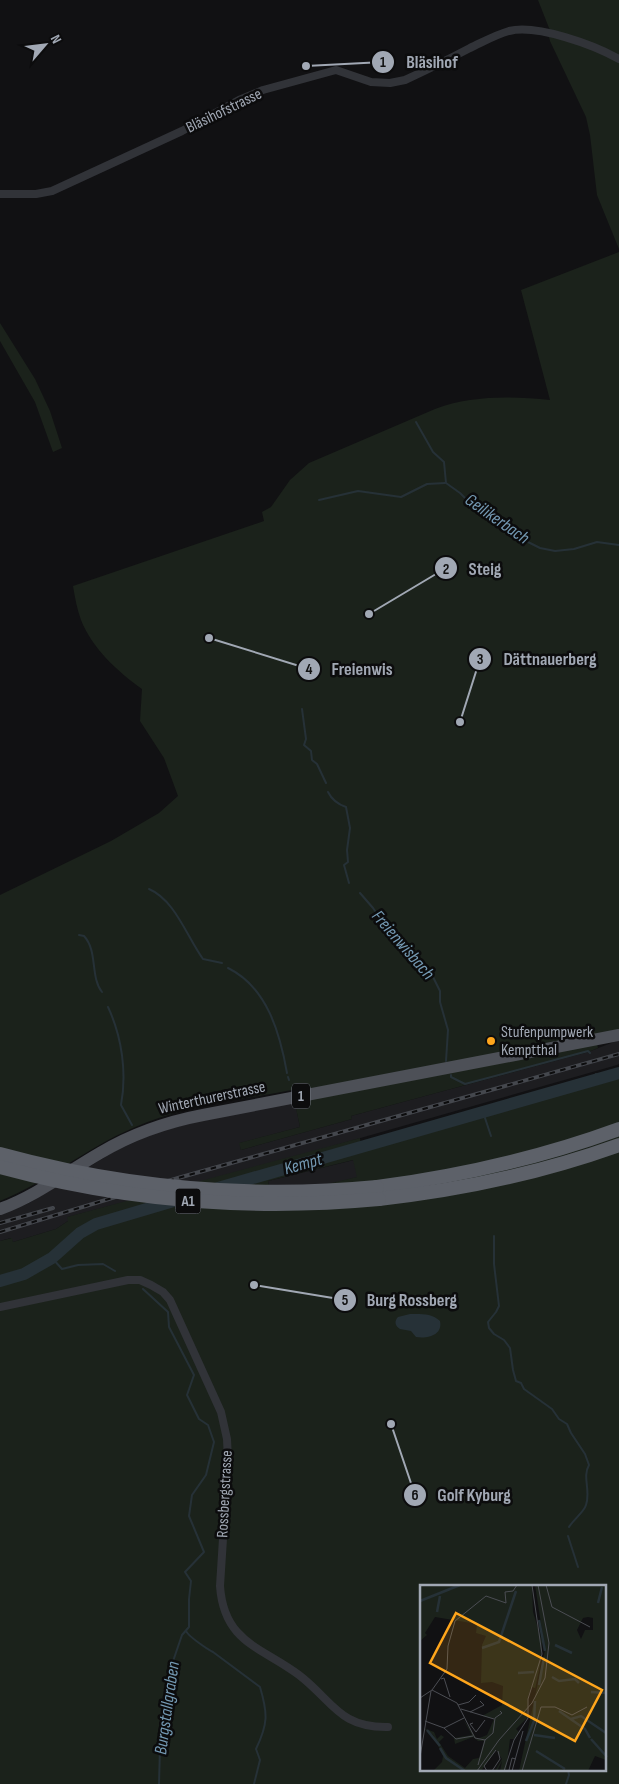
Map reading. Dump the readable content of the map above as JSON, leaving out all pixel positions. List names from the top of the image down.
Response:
{
  "streets": {
    "highway": ["A1"],
    "main road": ["1", "Winterthurerstrasse"],
    "street": ["Bläsihofstrasse", "Rossbergstrasse"]
  },
  "water": [
    "Geilikerbach",
    "Freienwisbach",
    "Kempt",
    "Burgstallgraben"
  ],
  "places": [
    "Bläsihof",
    "Steig",
    "Freienwis",
    "Dättnauerberg",
    "Stufenpumpwerk Kemptthal",
    "Burg Rossberg",
    "Golf Kyburg"
  ],
  "north": "top right"
}
